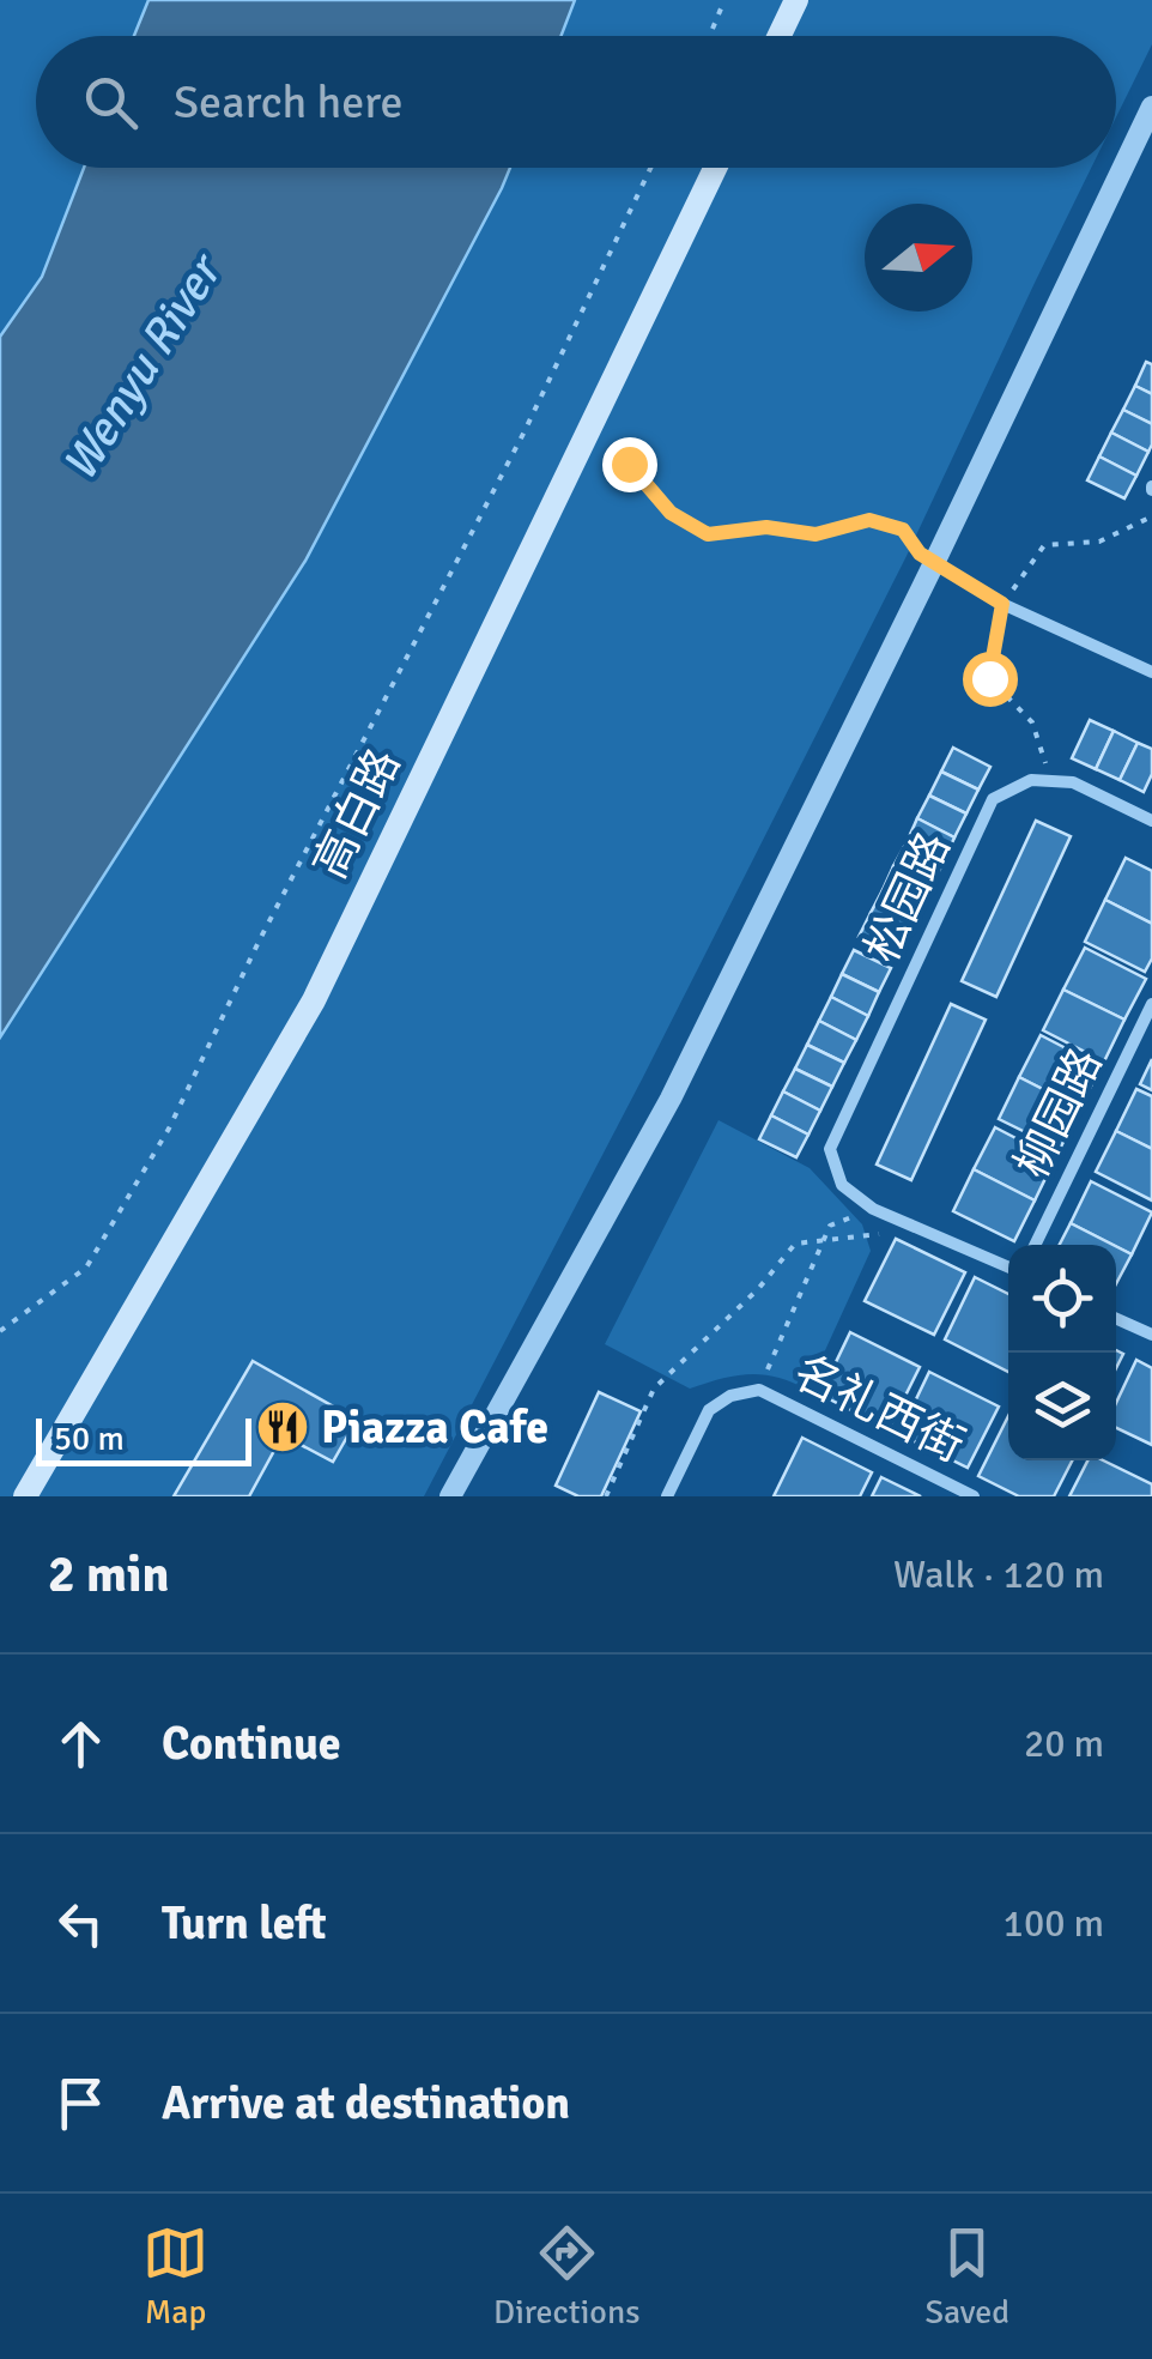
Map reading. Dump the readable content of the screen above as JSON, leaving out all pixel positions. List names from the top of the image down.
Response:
{
  "streets": {
    "main road": ["高白路"],
    "street": ["松园路", "柳园路", "名礼西街"]
  },
  "water": ["Wenyu River"],
  "places": {
    "restaurant": ["Piazza Cafe"]
  },
  "scale_bar": "50 m",
  "north": "right",
  "page": {
    "search": "Search here",
    "scale": "50 m",
    "heading": ["2 min", "Walk · 120 m"],
    "list": [
      ["Continue", "20 m"],
      ["Turn left", "100 m"],
      "Arrive at destination"
    ],
    "nav": ["Map", "Directions", "Saved"]
  }
}
